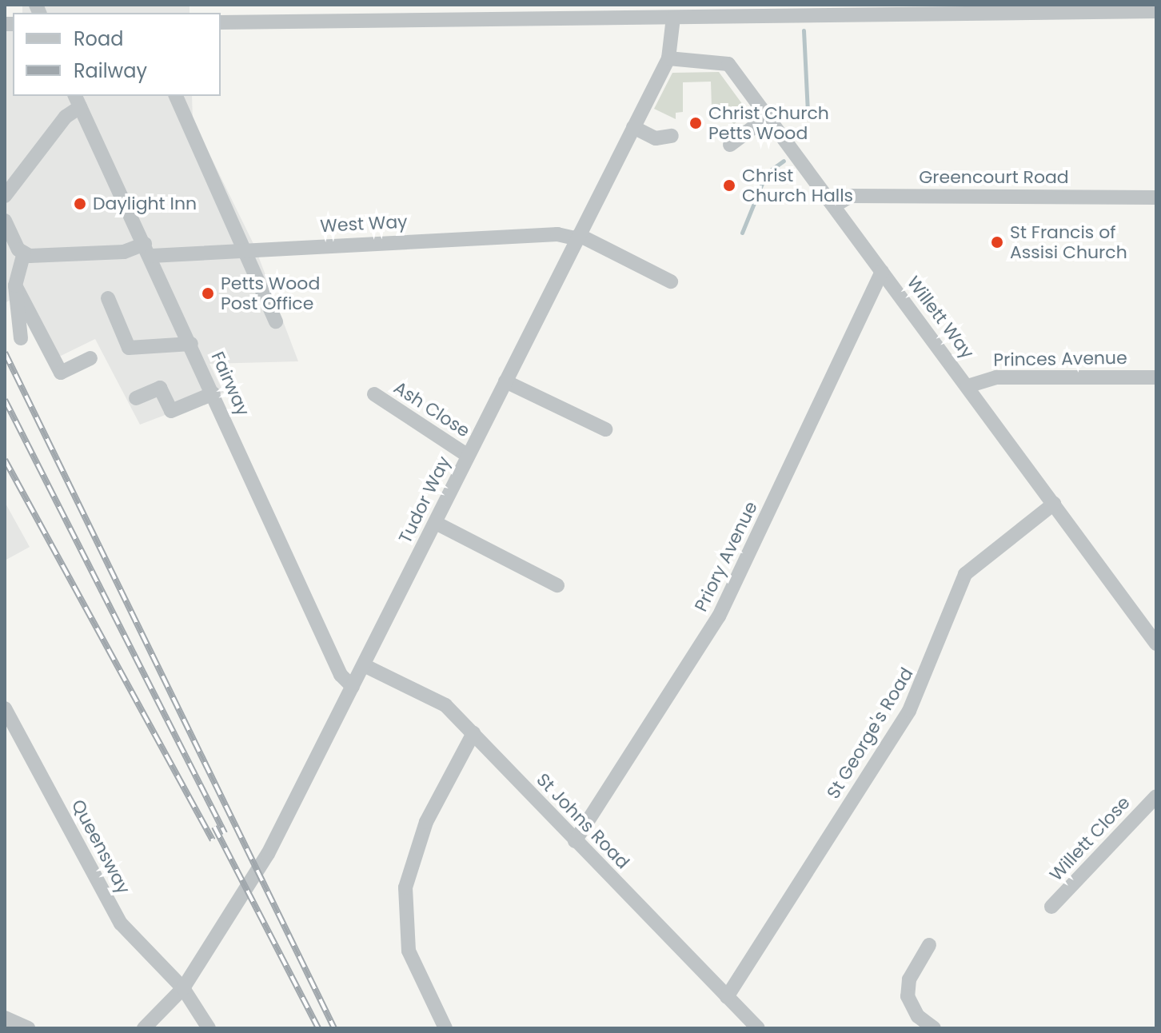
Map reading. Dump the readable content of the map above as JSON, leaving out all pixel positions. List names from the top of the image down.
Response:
{
  "streets": {
    "street": [
      "Greencourt Road",
      "West Way",
      "Willett Way",
      "Princes Avenue",
      "Fairway",
      "Ash Close",
      "Tudor Way",
      "Priory Avenue",
      "St George's Road",
      "St Johns Road",
      "Willett Close",
      "Queensway"
    ]
  },
  "crossings": [
    ["Greencourt Road", "Willett Way"],
    ["West Way", "Fairway"],
    ["West Way", "Tudor Way"],
    ["Willett Way", "Princes Avenue"],
    ["Willett Way", "Tudor Way"],
    ["Willett Way", "Priory Avenue"],
    ["Willett Way", "St George's Road"],
    ["Fairway", "Tudor Way"],
    ["Ash Close", "Tudor Way"],
    ["Tudor Way", "St Johns Road"],
    ["Tudor Way", "Queensway"],
    ["Priory Avenue", "St Johns Road"],
    ["St George's Road", "St Johns Road"]
  ],
  "places": [
    "Christ Church Petts Wood",
    "Christ Church Halls",
    "Daylight Inn",
    "St Francis of Assisi Church",
    "Petts Wood Post Office"
  ],
  "legend": ["Road", "Railway"]
}
